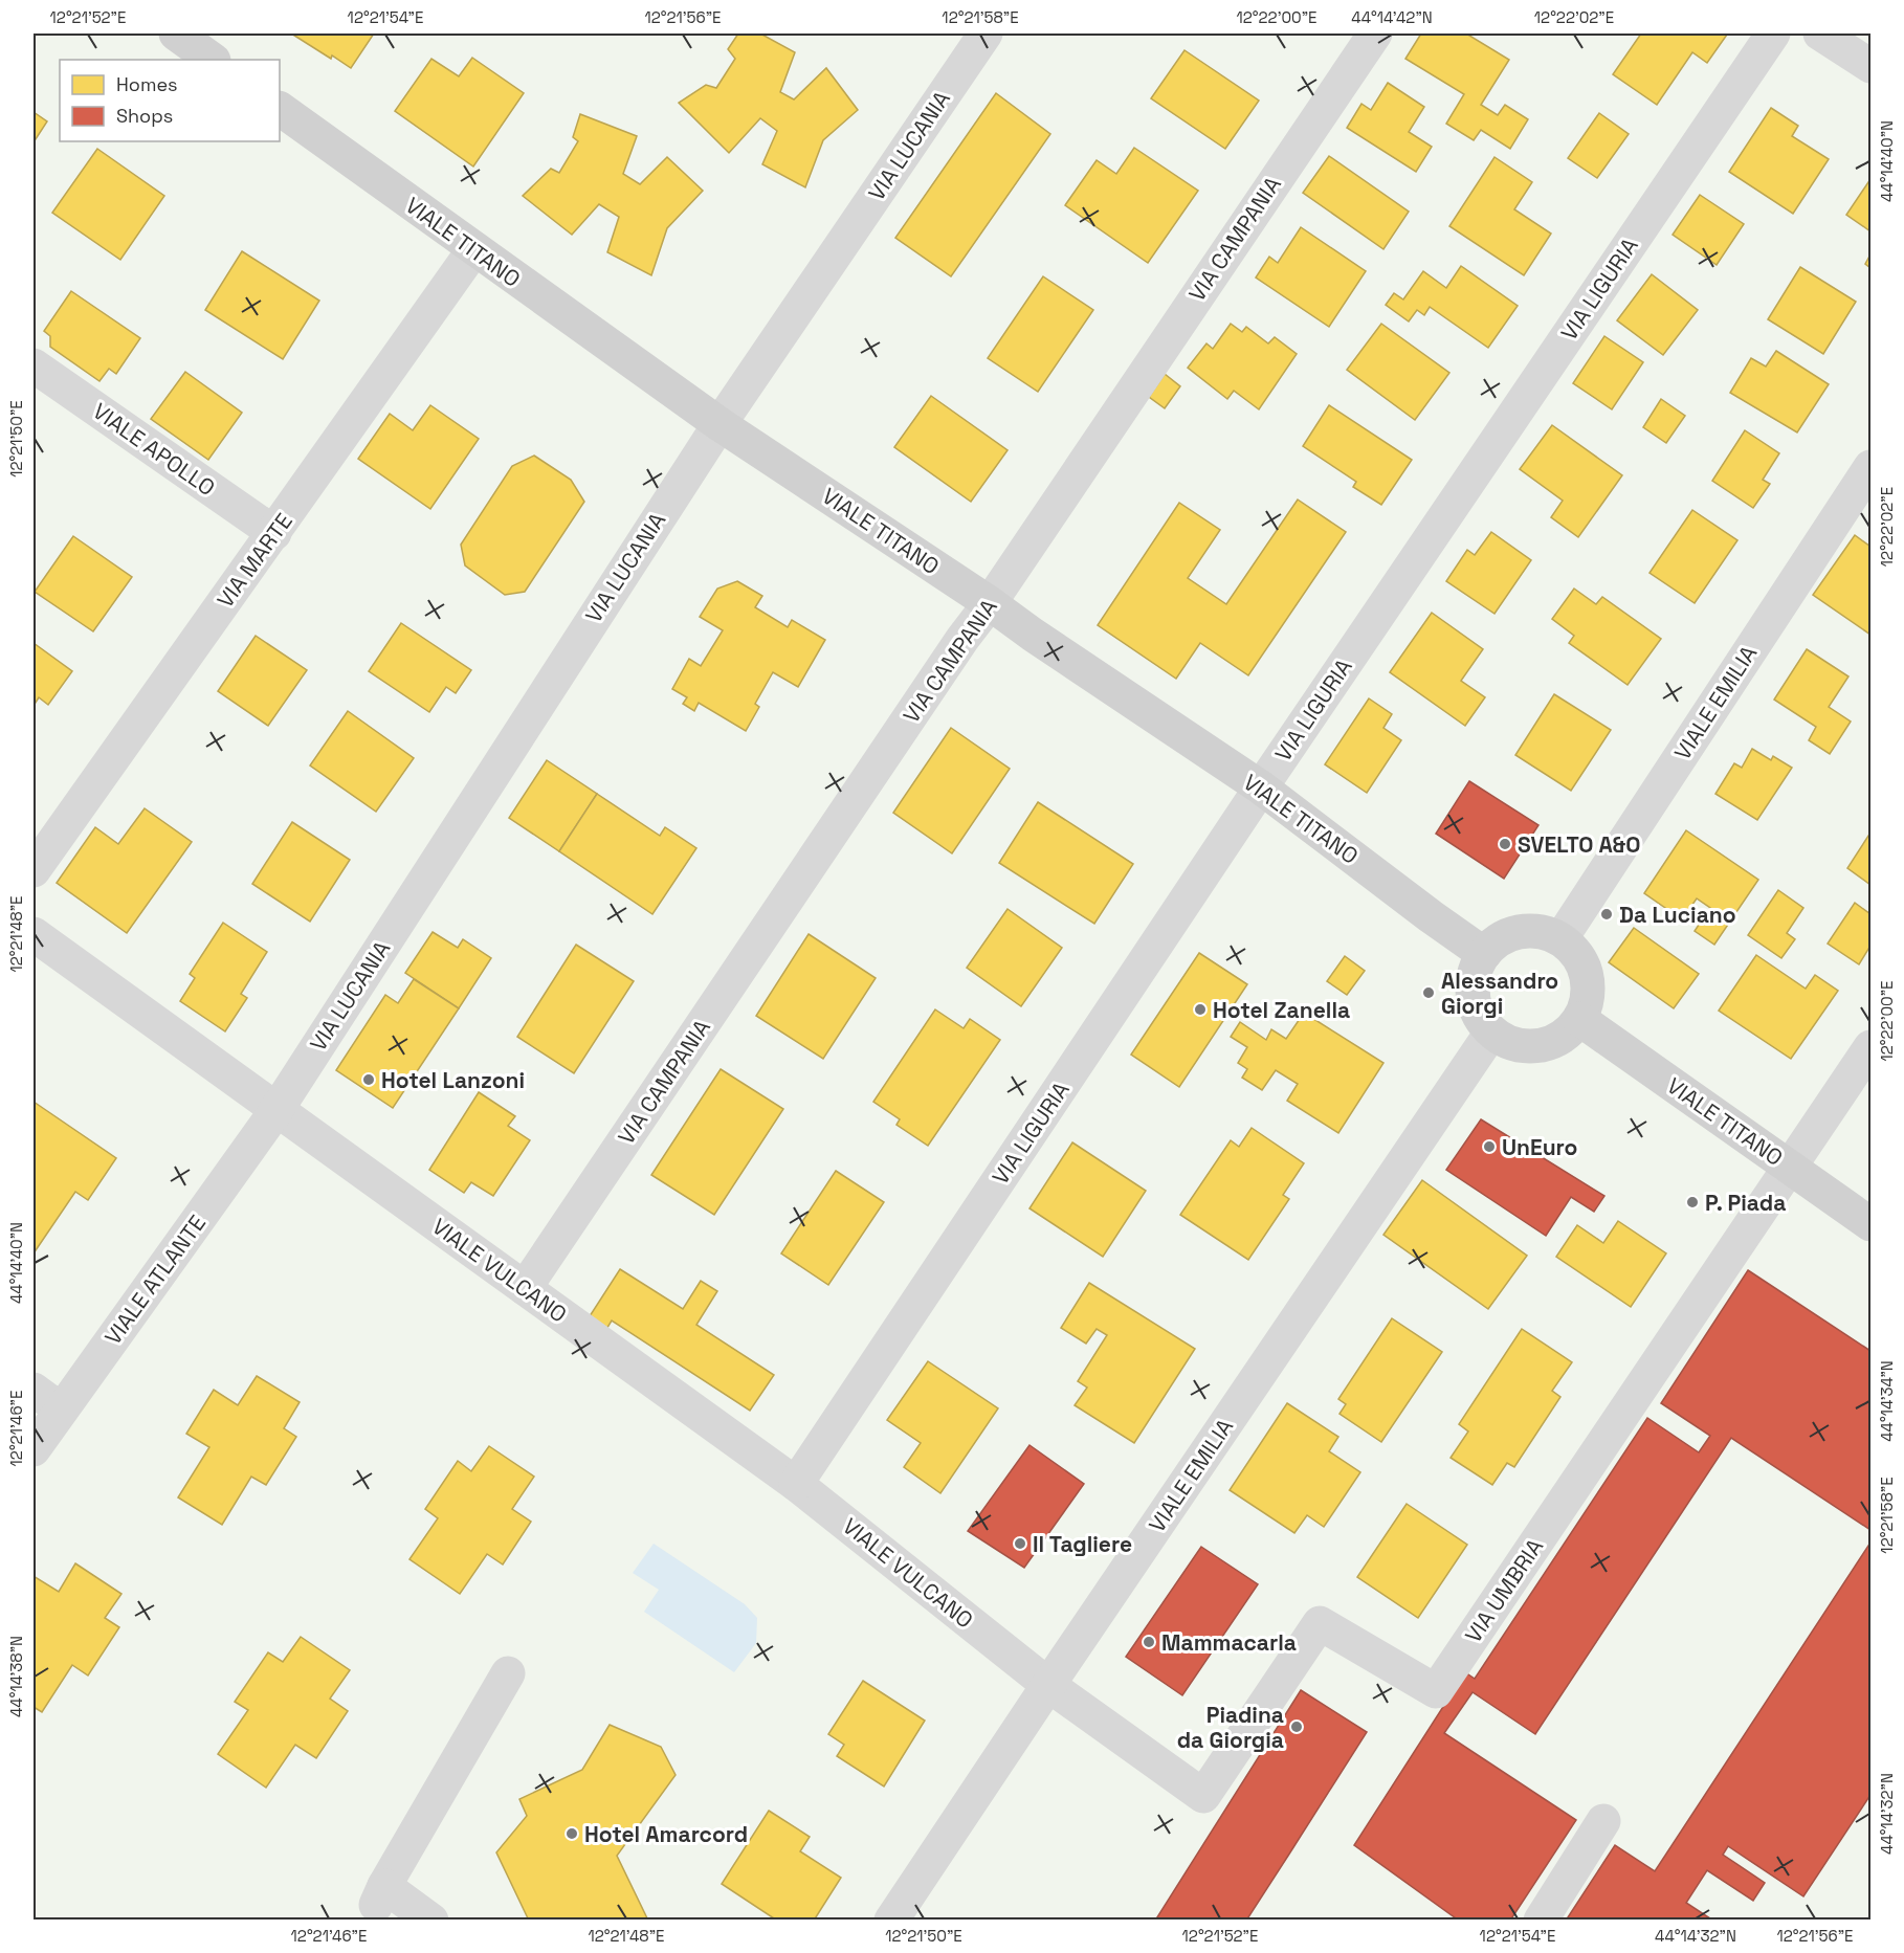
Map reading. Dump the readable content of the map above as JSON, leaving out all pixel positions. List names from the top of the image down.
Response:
{
  "streets": {
    "street": [
      "VIA LUCANIA",
      "VIA CAMPANIA",
      "VIALE TITANO",
      "VIA LIGURIA",
      "VIALE APOLLO",
      "VIA MARTE",
      "VIALE EMILIA",
      "VIALE VULCANO",
      "VIALE ATLANTE",
      "VIA UMBRIA"
    ]
  },
  "crossings": [
    ["VIA LUCANIA", "VIALE TITANO"],
    ["VIA LUCANIA", "VIALE VULCANO"],
    ["VIA LUCANIA", "VIALE ATLANTE"],
    ["VIA CAMPANIA", "VIALE TITANO"],
    ["VIA CAMPANIA", "VIALE VULCANO"],
    ["VIALE TITANO", "VIA LIGURIA"],
    ["VIALE TITANO", "VIA MARTE"],
    ["VIALE TITANO", "VIALE EMILIA"],
    ["VIALE TITANO", "VIA UMBRIA"],
    ["VIA LIGURIA", "VIALE VULCANO"],
    ["VIALE APOLLO", "VIA MARTE"],
    ["VIALE EMILIA", "VIALE VULCANO"],
    ["VIALE EMILIA", "VIA UMBRIA"],
    ["VIALE VULCANO", "VIALE ATLANTE"],
    ["VIALE VULCANO", "VIA UMBRIA"]
  ],
  "places": [
    "SVELTO A&O",
    "Da Luciano",
    "Alessandro Giorgi",
    "Hotel Zanella",
    "Hotel Lanzoni",
    "UnEuro",
    "P. Piada",
    "Il Tagliere",
    "Mammacarla",
    "Piadina da Giorgia",
    "Hotel Amarcord"
  ],
  "legend": ["Homes", "Shops"],
  "coordinates": [
    "12°21'52\"E",
    "12°21'54\"E",
    "12°21'56\"E",
    "12°21'58\"E",
    "12°22'00\"E",
    "44°14'42\"N",
    "12°22'02\"E",
    "44°14'40\"N",
    "12°21'50\"E",
    "12°21'48\"E",
    "44°14'34\"N",
    "12°21'46\"E",
    "44°14'38\"N",
    "44°14'32\"N"
  ]
}
